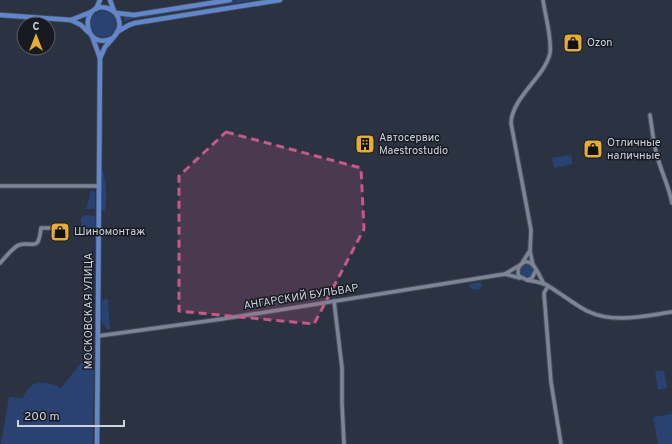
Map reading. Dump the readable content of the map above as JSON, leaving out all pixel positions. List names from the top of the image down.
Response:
{
  "streets": {
    "main road": ["МОСКОВСКАЯ УЛИЦА"],
    "street": ["АНГАРСКИЙ БУЛЬВАР"]
  },
  "crossings": [
    ["АНГАРСКИЙ БУЛЬВАР", "МОСКОВСКАЯ УЛИЦА"]
  ],
  "places": {
    "shop": ["Ozon", "Отличные наличные", "Шиномонтаж"],
    "building": ["Автосервис Maestrostudio"]
  },
  "scale_bar": "200 m",
  "north": "top"
}
